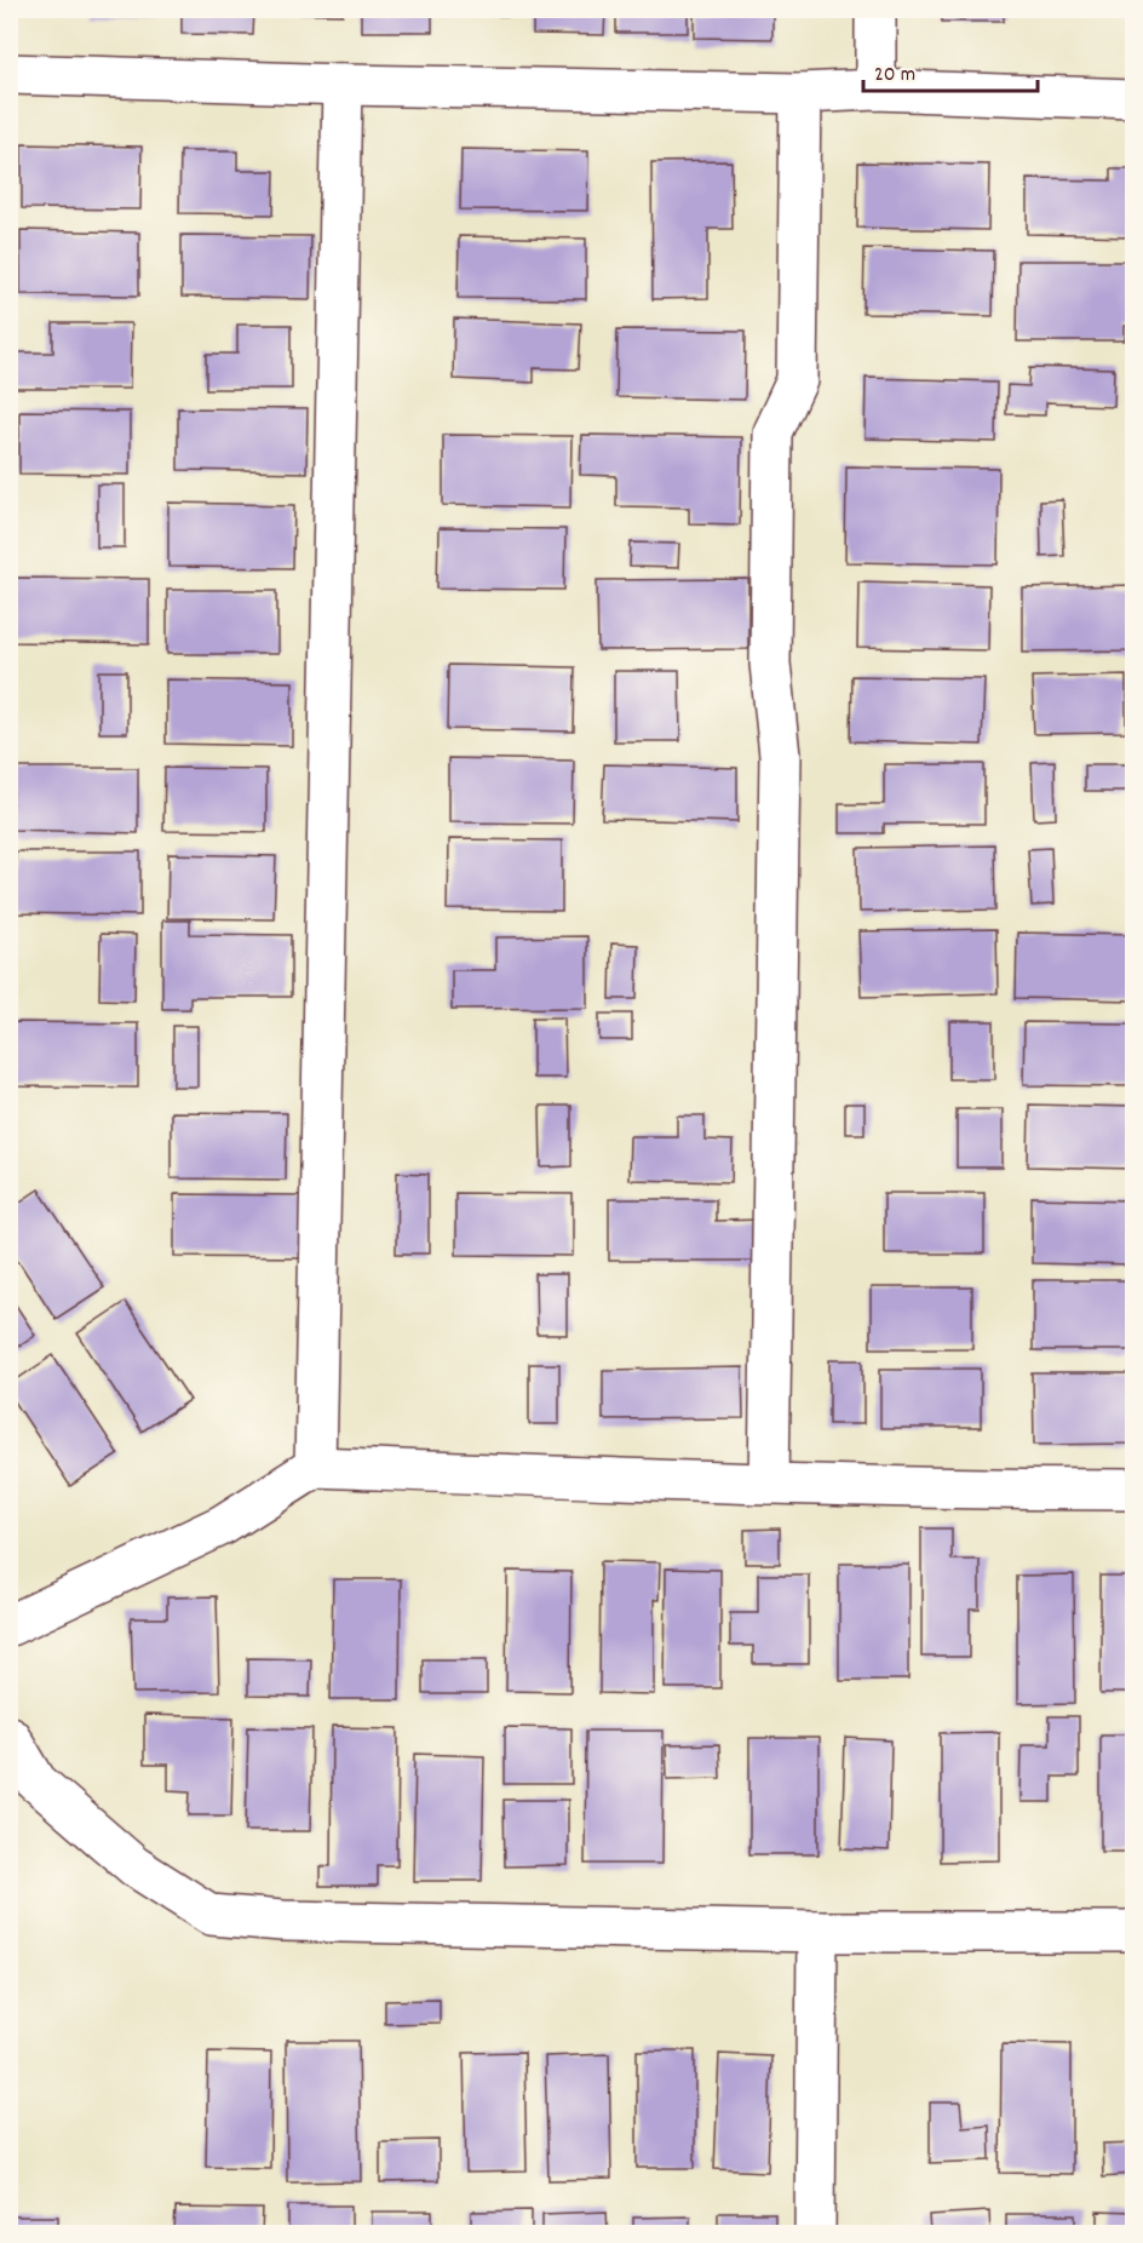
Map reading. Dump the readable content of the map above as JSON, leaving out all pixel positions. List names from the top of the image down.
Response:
{
  "scale_bar": "20 m"
}
